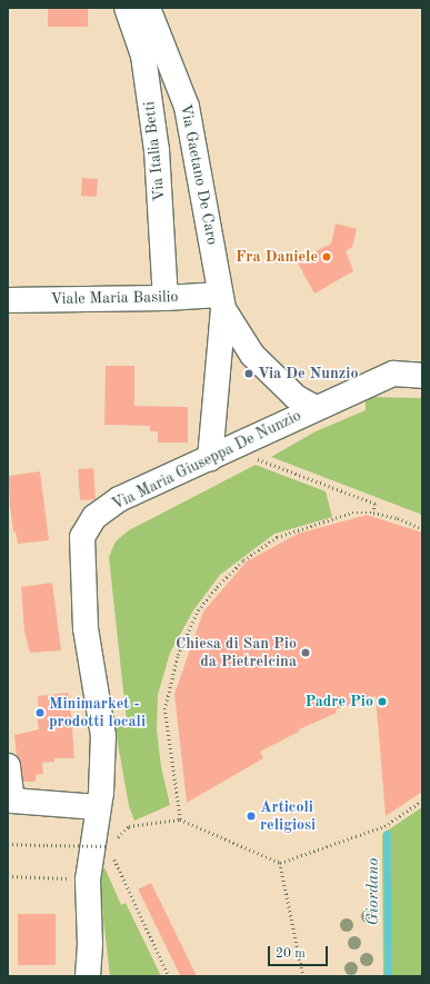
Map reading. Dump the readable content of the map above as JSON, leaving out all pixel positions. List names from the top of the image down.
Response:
{
  "streets": {
    "street": [
      "Via Italia Betti",
      "Via Gaetano De Caro",
      "Viale Maria Basilio",
      "Via Maria Giuseppa De Nunzio"
    ]
  },
  "crossings": [
    ["Via Italia Betti", "Viale Maria Basilio"],
    ["Via Gaetano De Caro", "Viale Maria Basilio"]
  ],
  "water": ["Giordano"],
  "places": [
    "Fra Daniele",
    "Via De Nunzio",
    "Chiesa di San Pio da Pietrelcina",
    "Padre Pio",
    "Minimarket - prodotti locali",
    "Articoli religiosi"
  ],
  "scale_bar": "20 m"
}
